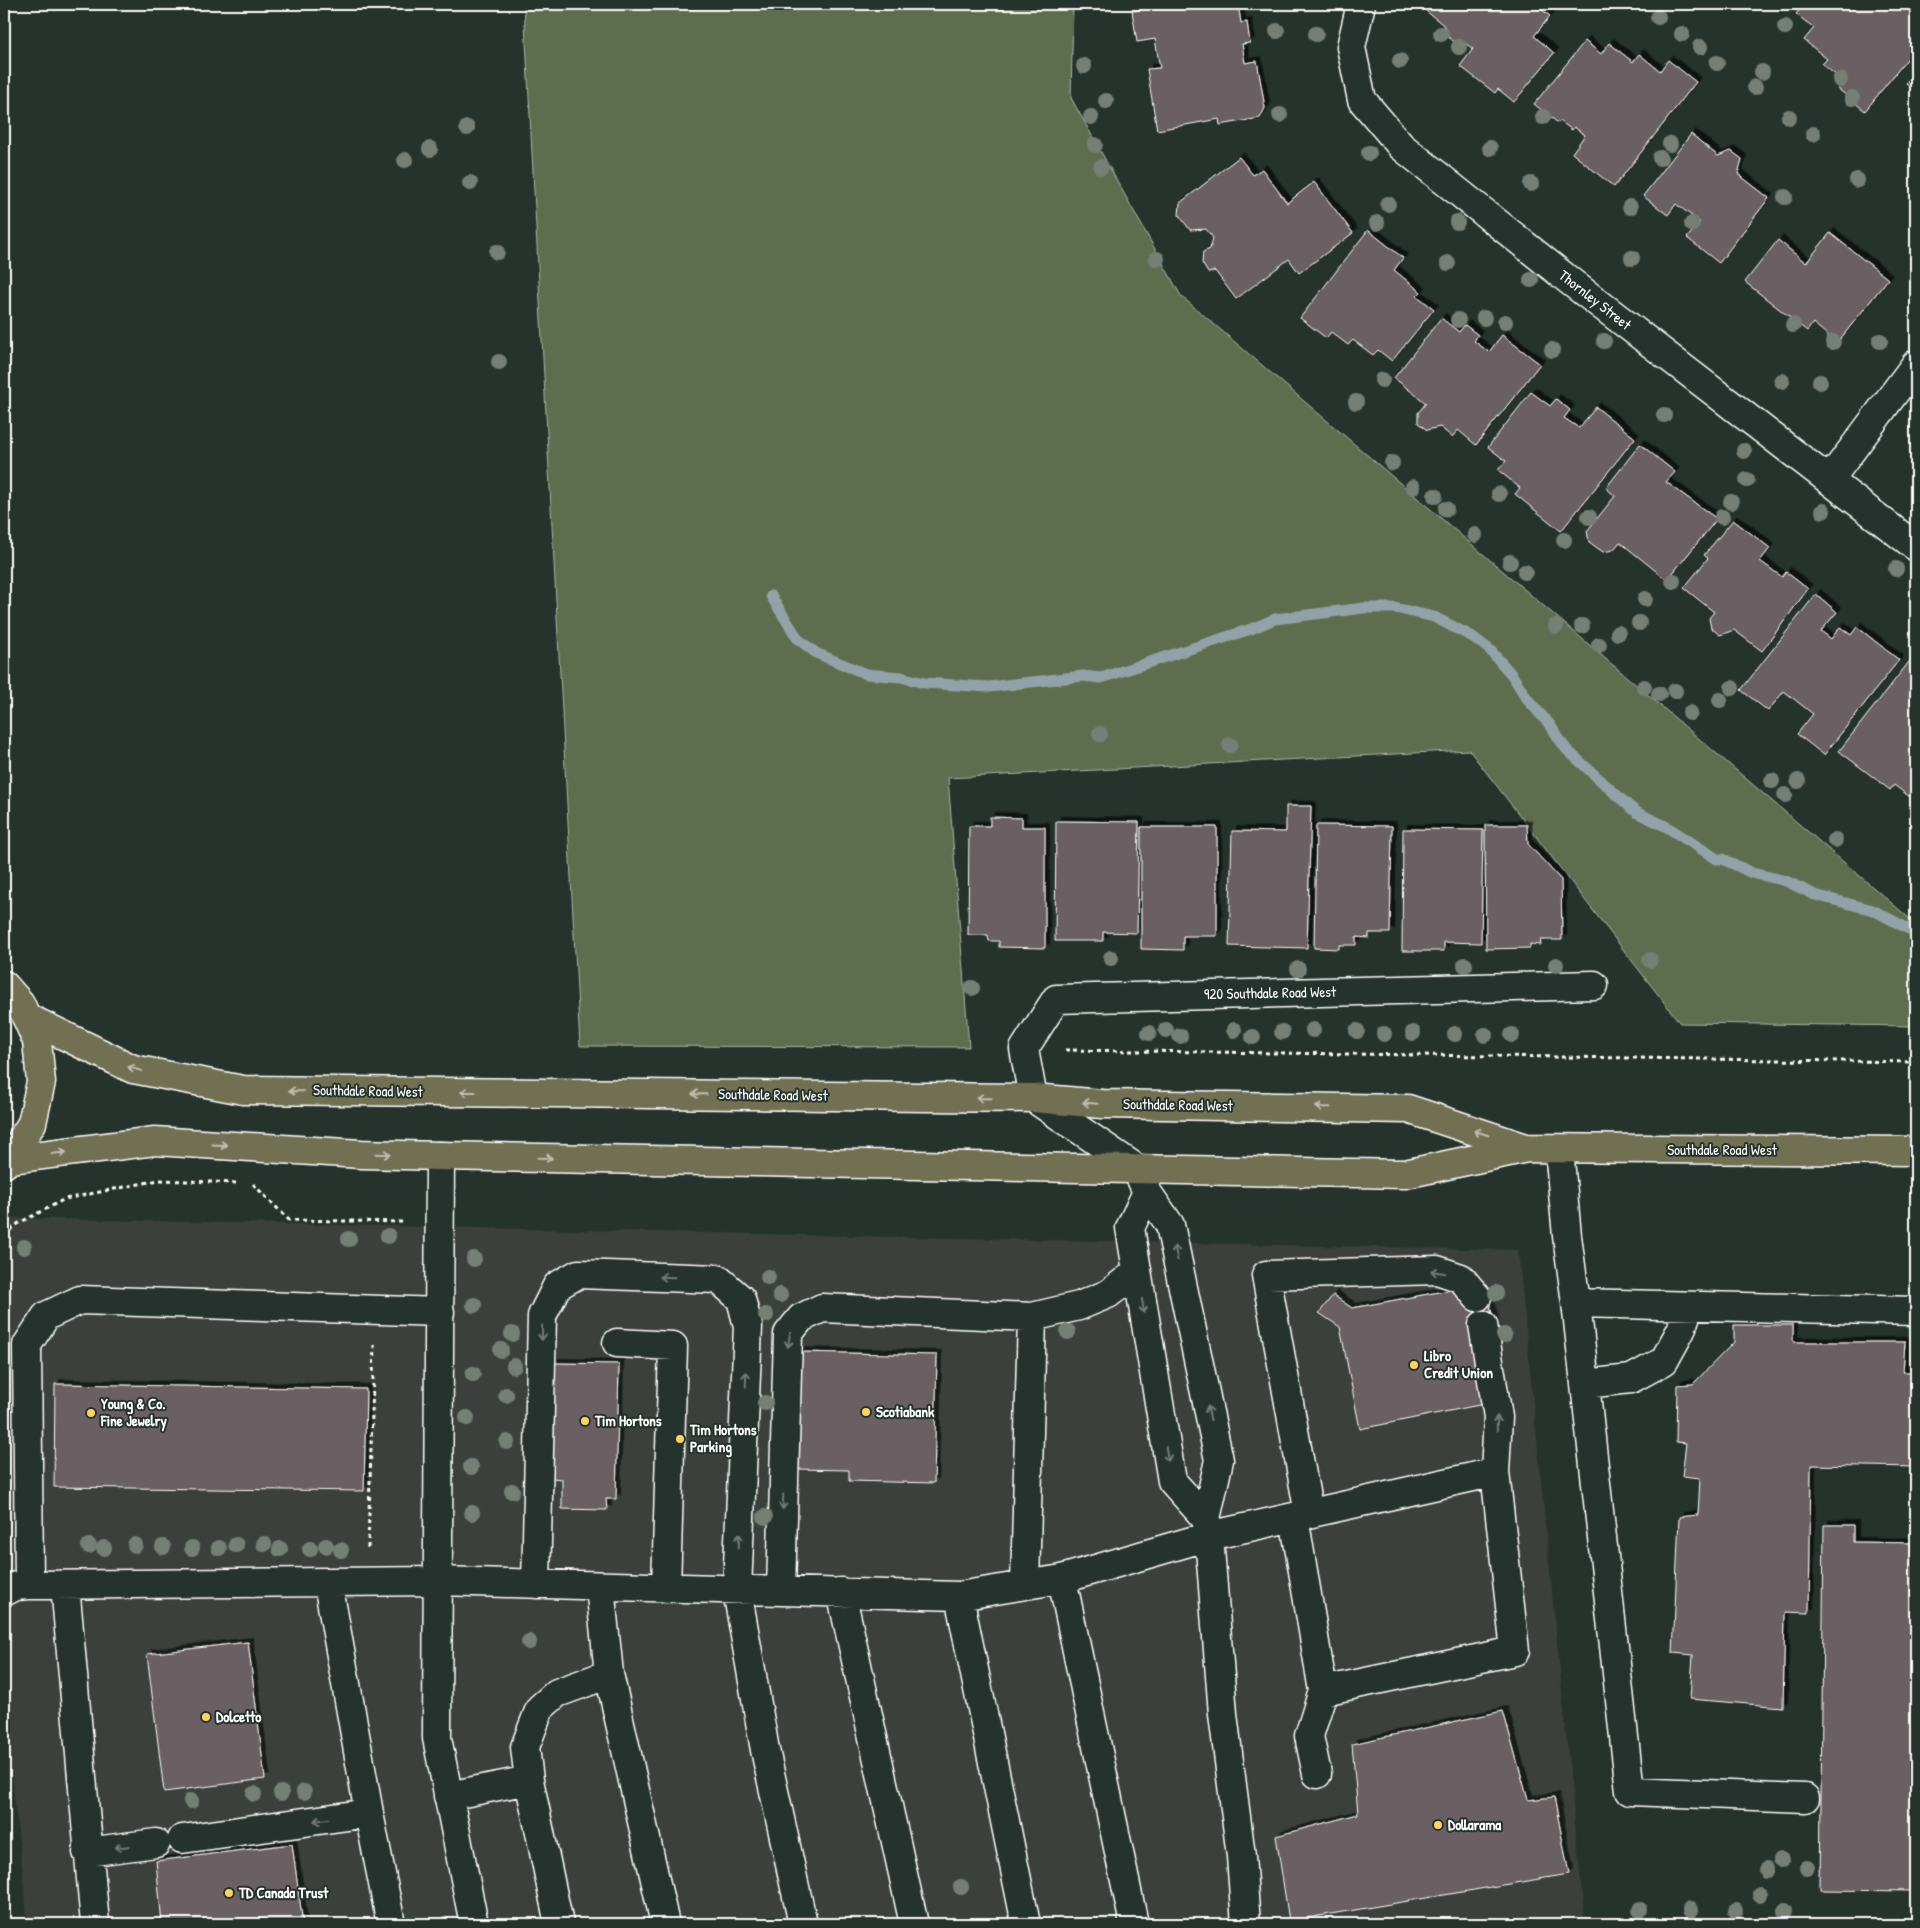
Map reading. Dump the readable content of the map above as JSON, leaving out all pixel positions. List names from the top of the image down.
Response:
{
  "streets": {
    "main road": ["Southdale Road West"],
    "street": ["Thornley Street", "920 Southdale Road West"]
  },
  "places": [
    "Libro Credit Union",
    "Scotiabank",
    "Young & Co. Fine Jewelry",
    "Tim Hortons",
    "Tim Hortons Parking",
    "Dolcetto",
    "Dollarama",
    "TD Canada Trust"
  ]
}
